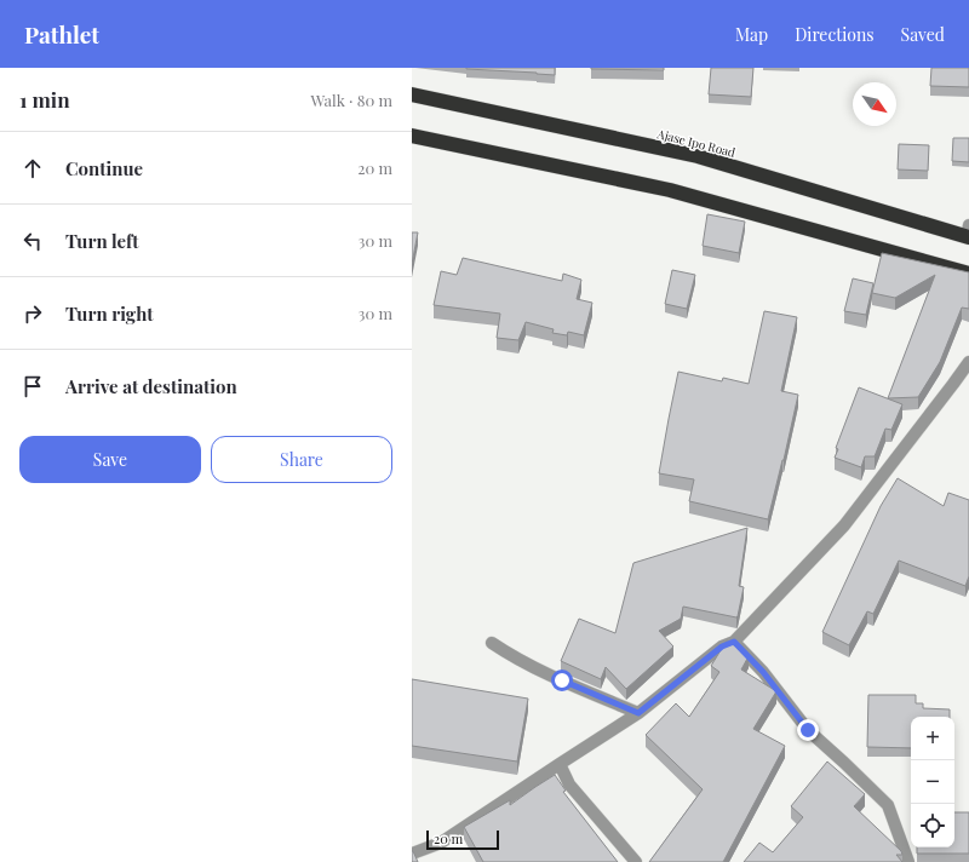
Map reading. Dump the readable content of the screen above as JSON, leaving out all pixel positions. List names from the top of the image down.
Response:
{
  "streets": {
    "highway": ["Ajase Ipo Road"]
  },
  "scale_bar": "20 m",
  "north": "bottom right",
  "page": {
    "header": "Pathlet",
    "nav": ["Map", "Directions", "Saved"],
    "heading": ["1 min", "Walk · 80 m"],
    "list": [
      ["Continue", "20 m"],
      ["Turn left", "30 m"],
      ["Turn right", "30 m"],
      "Arrive at destination"
    ],
    "buttons": ["Save", "Share"],
    "map_buttons": ["+", "−"],
    "scale": "20 m"
  }
}
